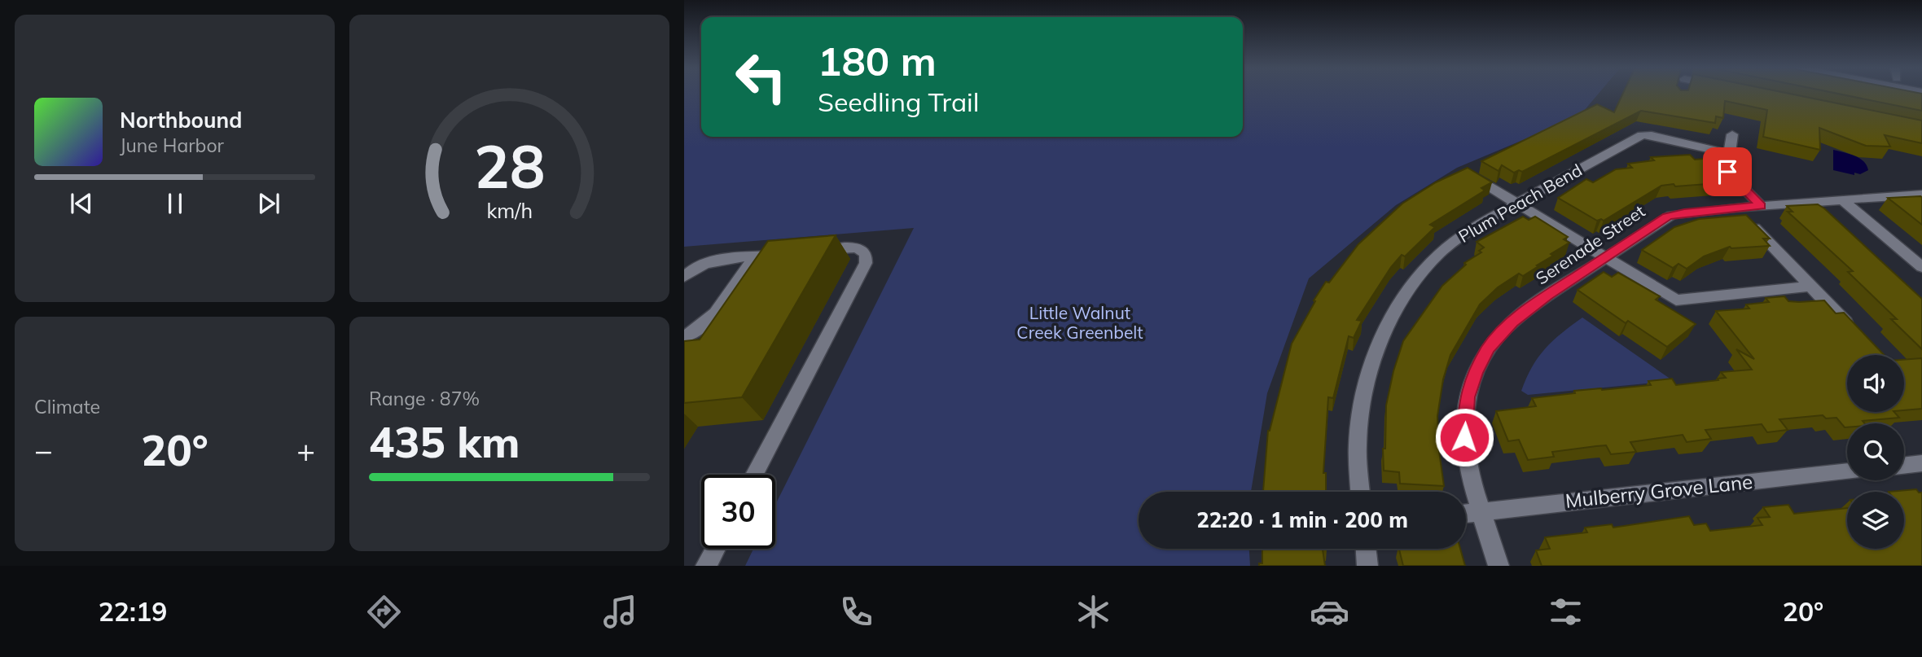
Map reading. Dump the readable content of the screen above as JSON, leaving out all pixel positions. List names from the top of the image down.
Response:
{
  "streets": {
    "street": ["Plum Peach Bend", "Serenade Street", "Mulberry Grove Lane"]
  },
  "crossings": [
    ["Serenade Street", "Mulberry Grove Lane"]
  ],
  "parks": ["Little Walnut Creek Greenbelt"],
  "page": {
    "turn": ["180 m", "Seedling Trail"],
    "song": ["Northbound", "June Harbor"],
    "tile": [
      "Climate",
      ["Range · 87%", "435 km"]
    ],
    "heat": ["−", "20°", "+"],
    "limit": "30",
    "trip": "22:20 · 1 min · 200 m",
    "tabs": ["22:19", "20°"],
    "gauge": ["28", "km/h"]
  }
}
